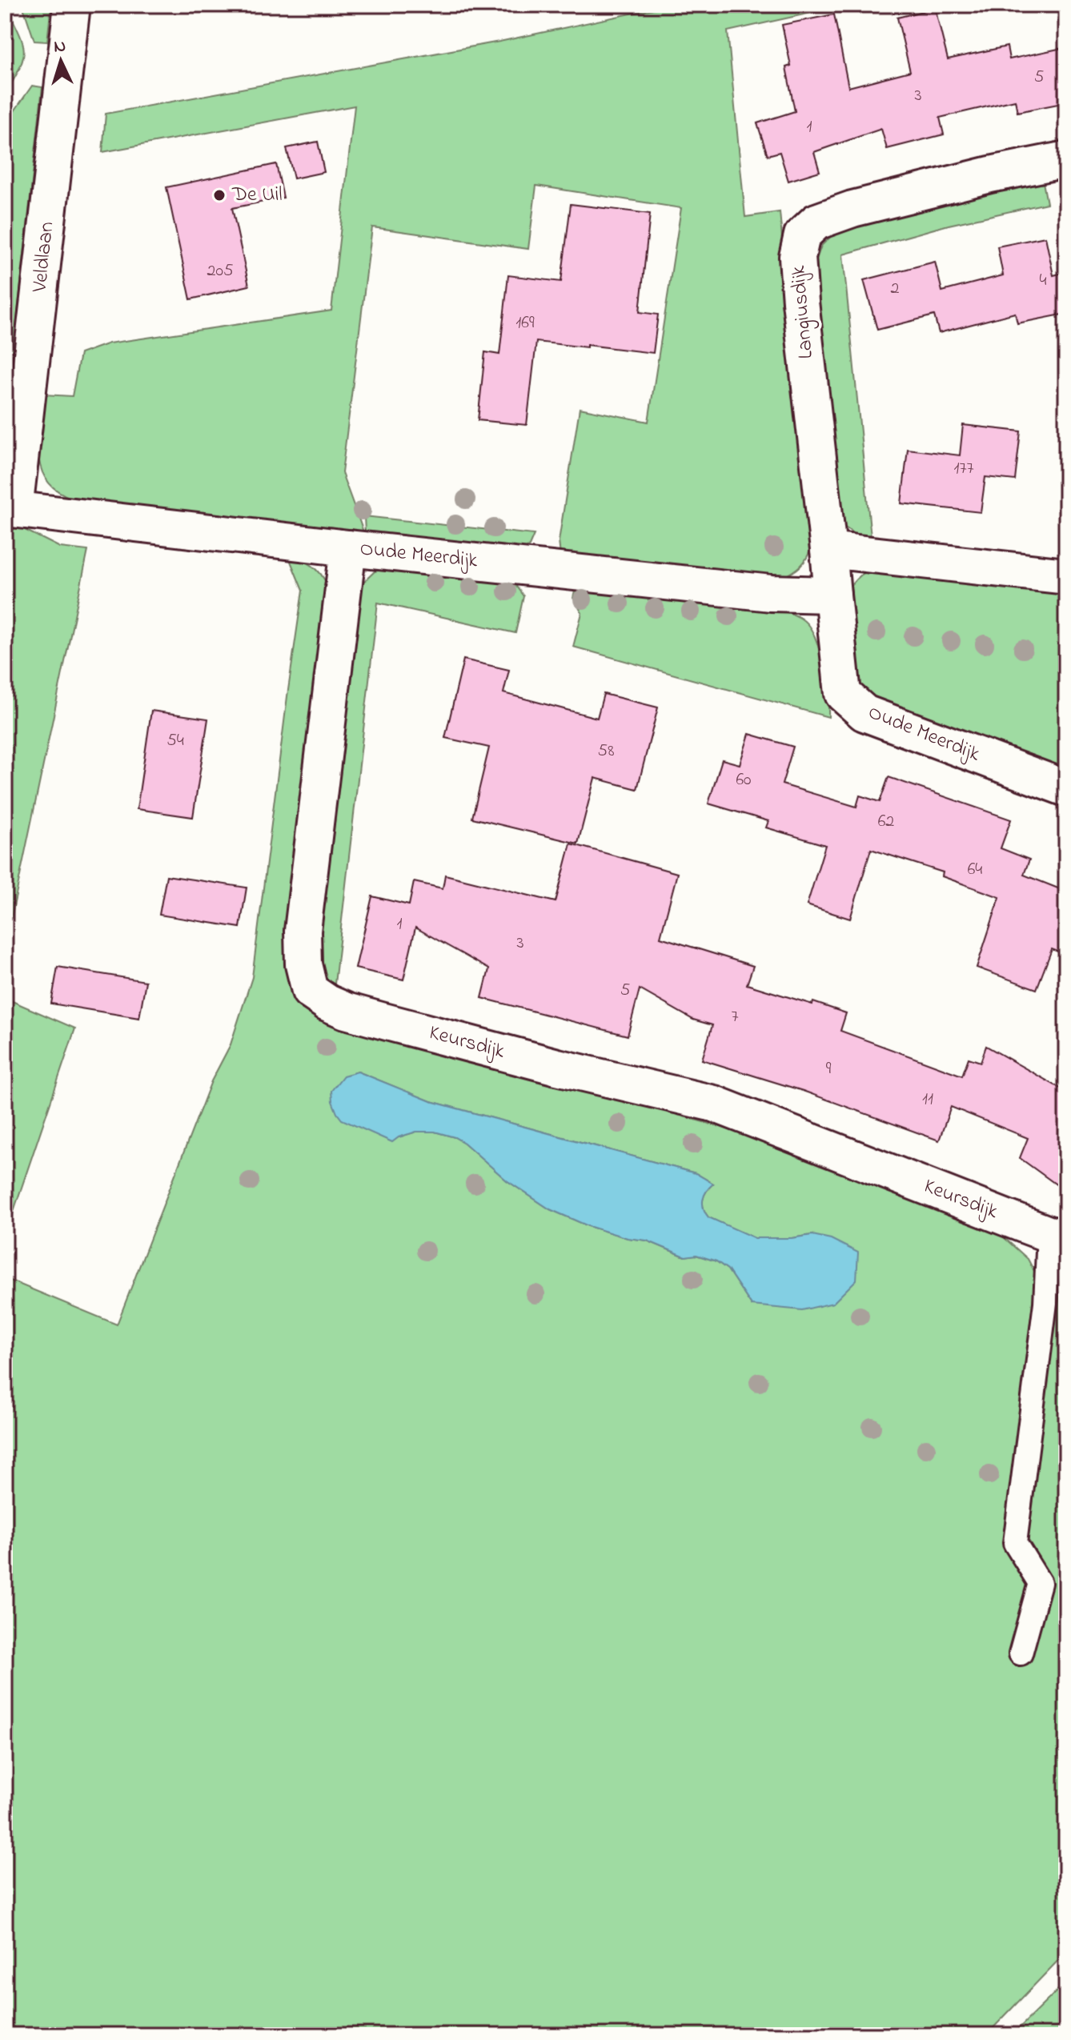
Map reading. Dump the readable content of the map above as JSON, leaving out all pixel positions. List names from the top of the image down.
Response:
{
  "streets": {
    "street": [
      "Veldlaan",
      "Langiusdijk",
      "Oude Meerdijk",
      "Keursdijk"
    ]
  },
  "crossings": [
    ["Veldlaan", "Oude Meerdijk"],
    ["Langiusdijk", "Oude Meerdijk"],
    ["Oude Meerdijk", "Keursdijk"]
  ],
  "places": ["De Uil"],
  "house_numbers": [
    "5",
    "3",
    "1",
    "205",
    "4",
    "2",
    "169",
    "177",
    "54",
    "58",
    "60",
    "62",
    "64",
    "1",
    "3",
    "5",
    "7",
    "9",
    "11"
  ],
  "north": "top"
}
